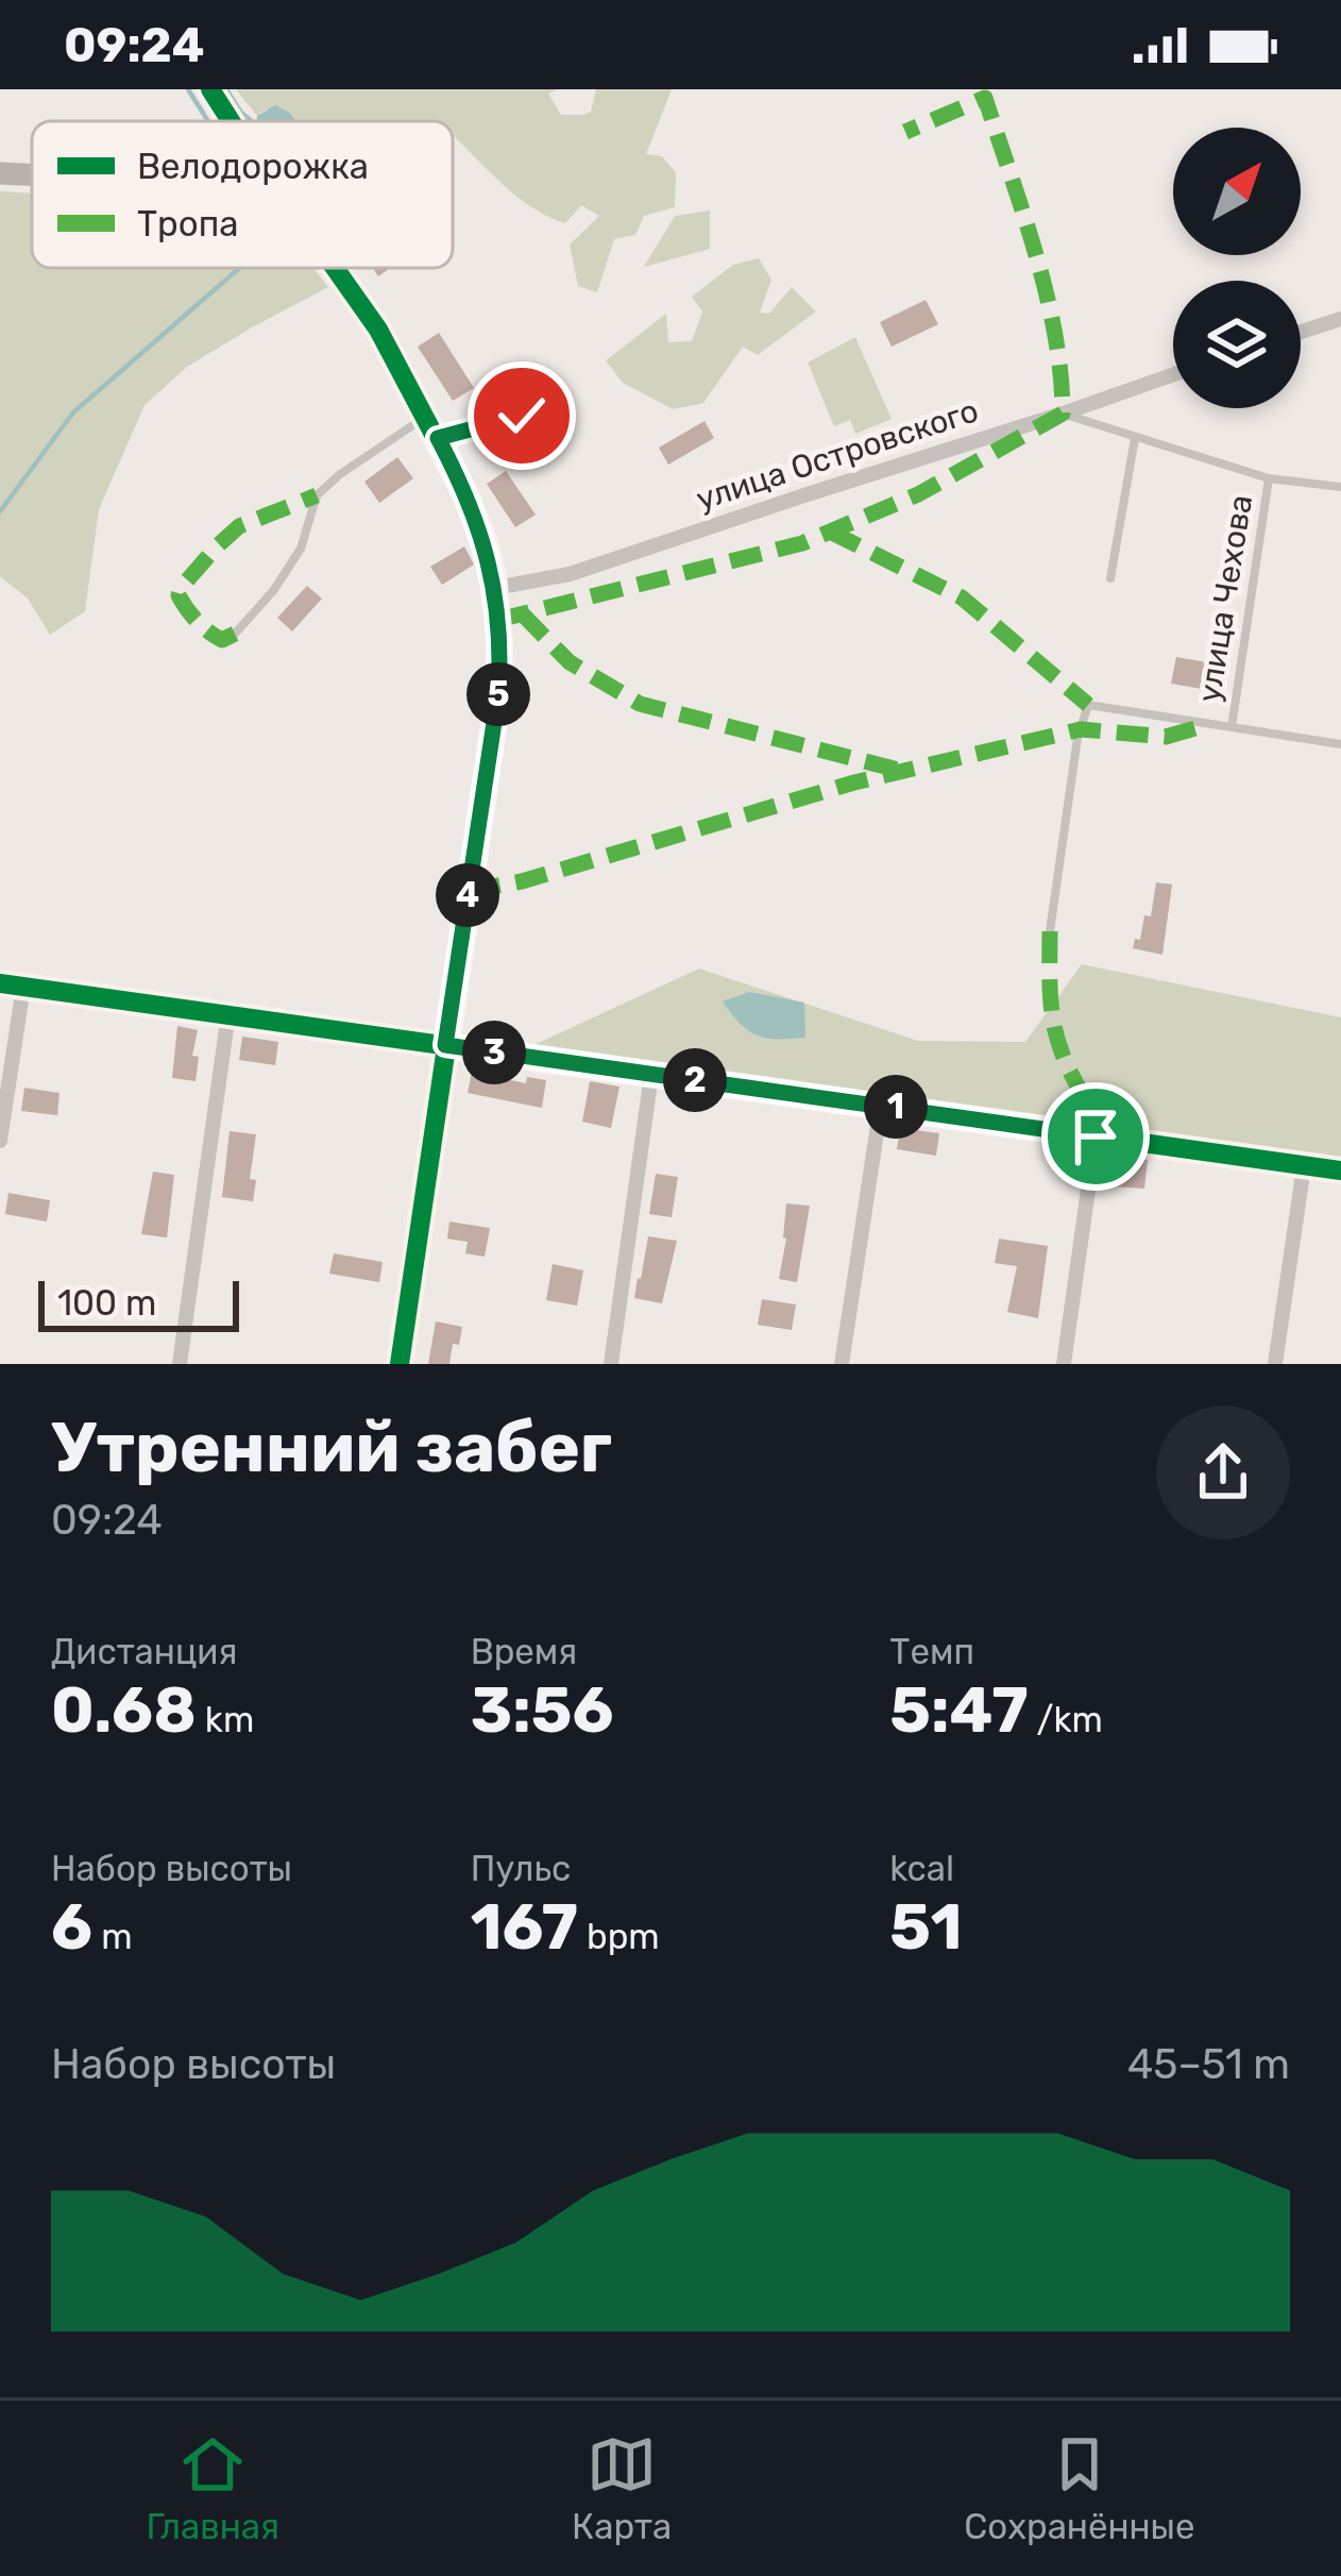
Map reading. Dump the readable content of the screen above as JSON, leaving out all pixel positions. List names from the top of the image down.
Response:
{
  "streets": {
    "street": ["улица Островского"],
    "lane": ["улица Чехова"]
  },
  "legend": ["Велодорожка", "Тропа"],
  "scale_bar": "100 m",
  "north": "top right",
  "page": {
    "status": "09:24",
    "pins": [
      "5",
      "4",
      "3",
      "2",
      "1"
    ],
    "scale": "100 m",
    "heading": ["Утренний забег", "09:24"],
    "stats": [
      ["Дистанция", "0.68 km"],
      ["Время", "3:56"],
      ["Темп", "5:47 /km"],
      ["Набор высоты", "6 m"],
      ["Пульс", "167 bpm"],
      ["kcal", "51"]
    ],
    "chart": ["Набор высоты", "45–51 m"],
    "tabs": ["Главная", "Карта", "Сохранённые"]
  }
}
